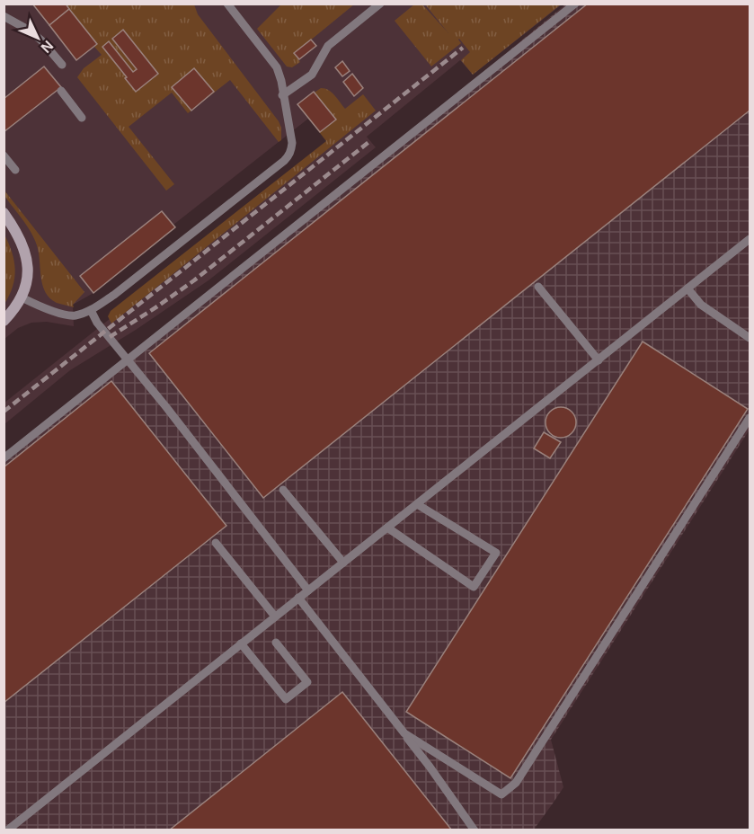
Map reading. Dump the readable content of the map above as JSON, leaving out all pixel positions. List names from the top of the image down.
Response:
{
  "north": "bottom right"
}
